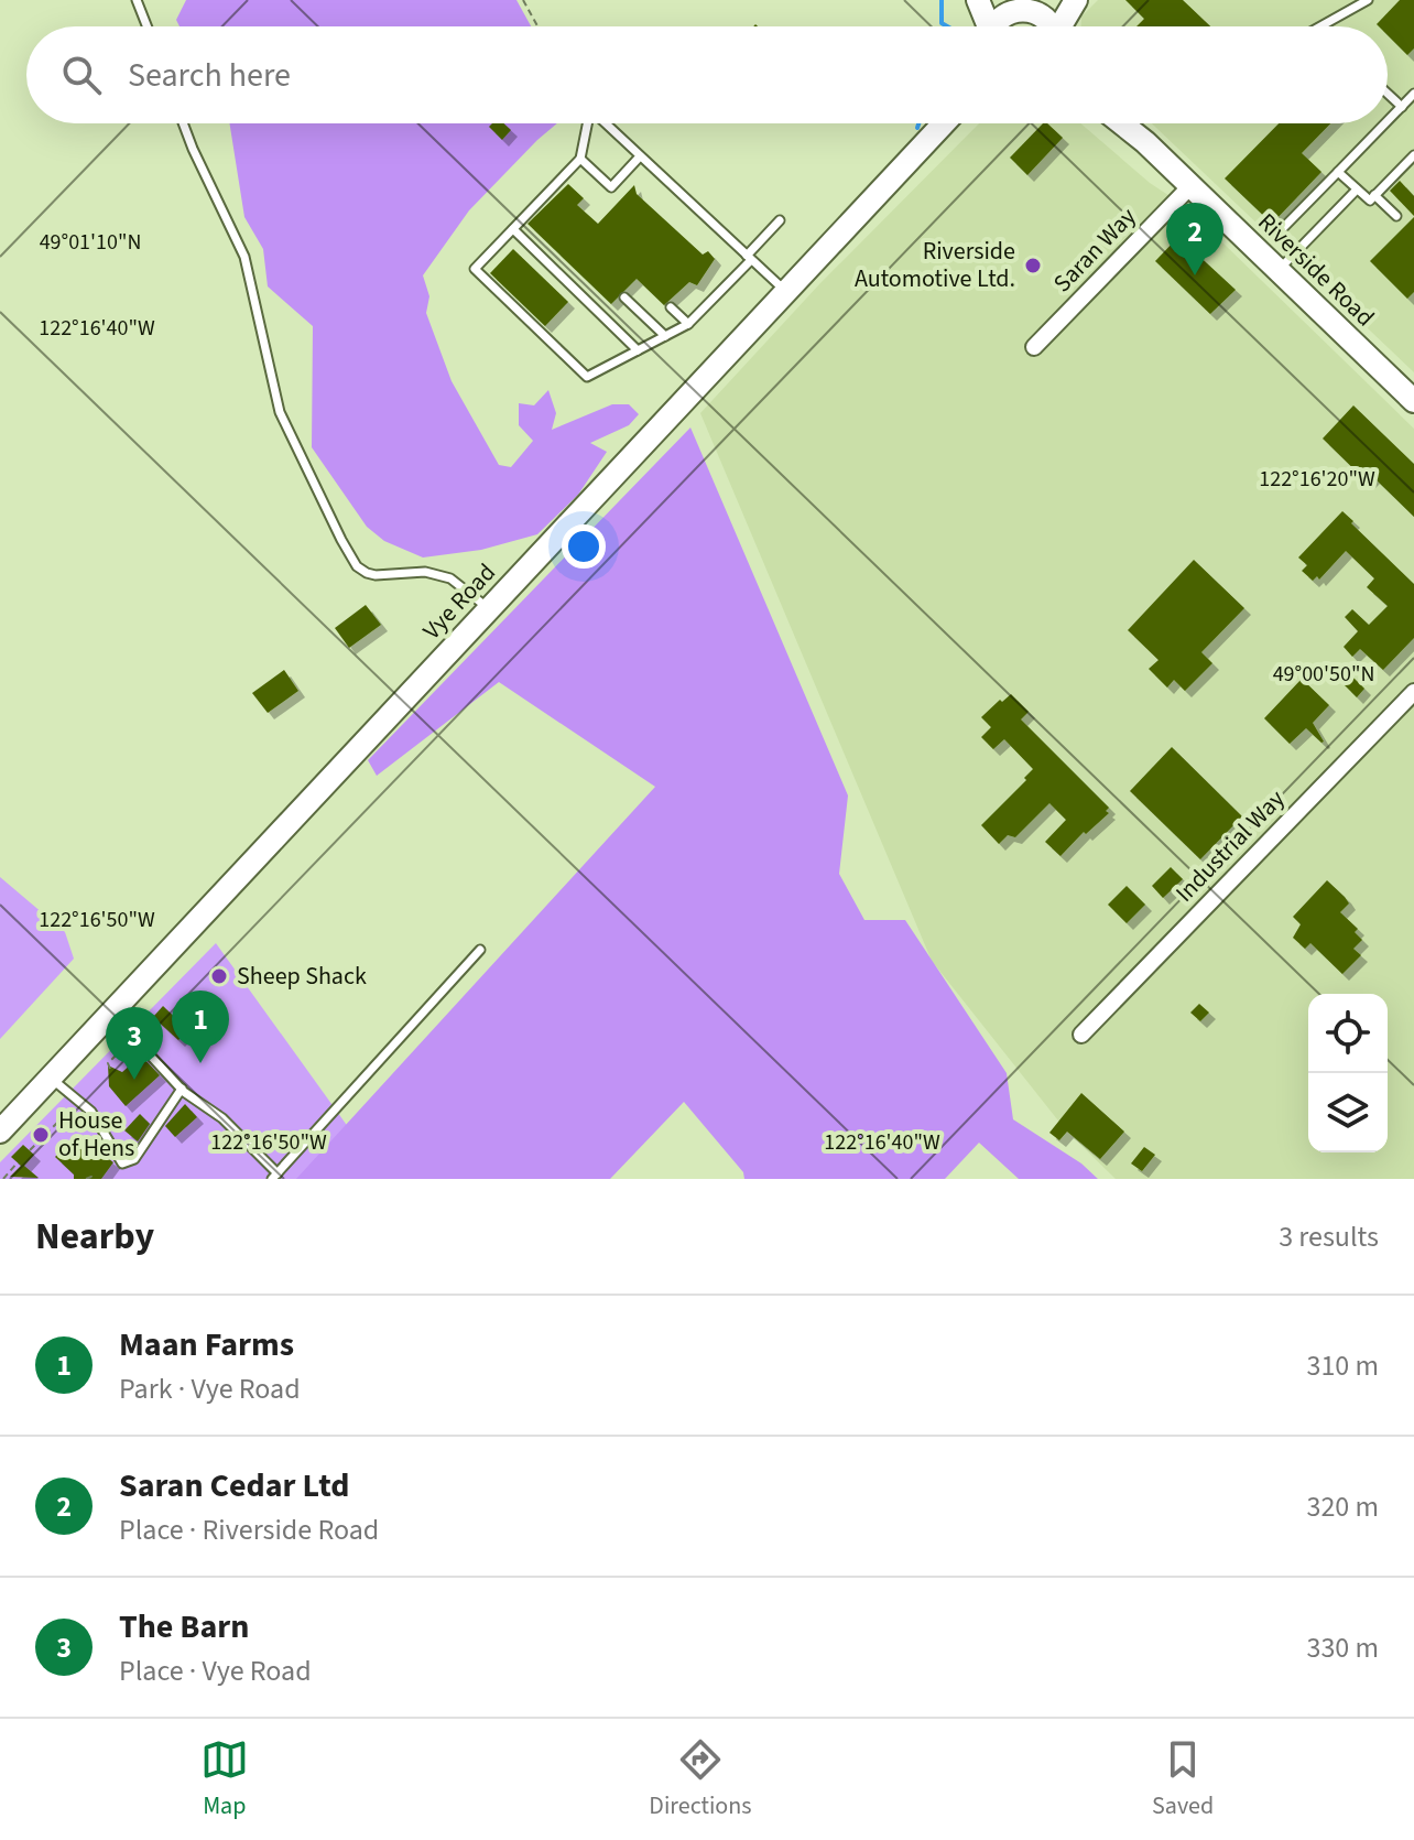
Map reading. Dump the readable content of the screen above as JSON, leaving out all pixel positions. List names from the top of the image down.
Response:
{
  "streets": {
    "main road": ["Riverside Road", "Vye Road"],
    "street": ["Saran Way", "Industrial Way"]
  },
  "crossings": [
    ["Saran Way", "Riverside Road"]
  ],
  "places": ["Riverside Automotive Ltd.", "Sheep Shack", "House of Hens"],
  "page": {
    "search": "Search here",
    "pins": ["2", "1", "3"],
    "heading": ["Nearby", "3 results"],
    "list": [
      {
        "mark": "1",
        "name": "Maan Farms",
        "note": "Park · Vye Road",
        "value": "310 m"
      },
      {
        "mark": "2",
        "name": "Saran Cedar Ltd",
        "note": "Place · Riverside Road",
        "value": "320 m"
      },
      {
        "mark": "3",
        "name": "The Barn",
        "note": "Place · Vye Road",
        "value": "330 m"
      }
    ],
    "nav": ["Map", "Directions", "Saved"]
  },
  "coordinates": [
    "49°01'10\"N",
    "122°16'40\"W",
    "122°16'20\"W",
    "49°00'50\"N",
    "122°16'50\"W"
  ]
}
